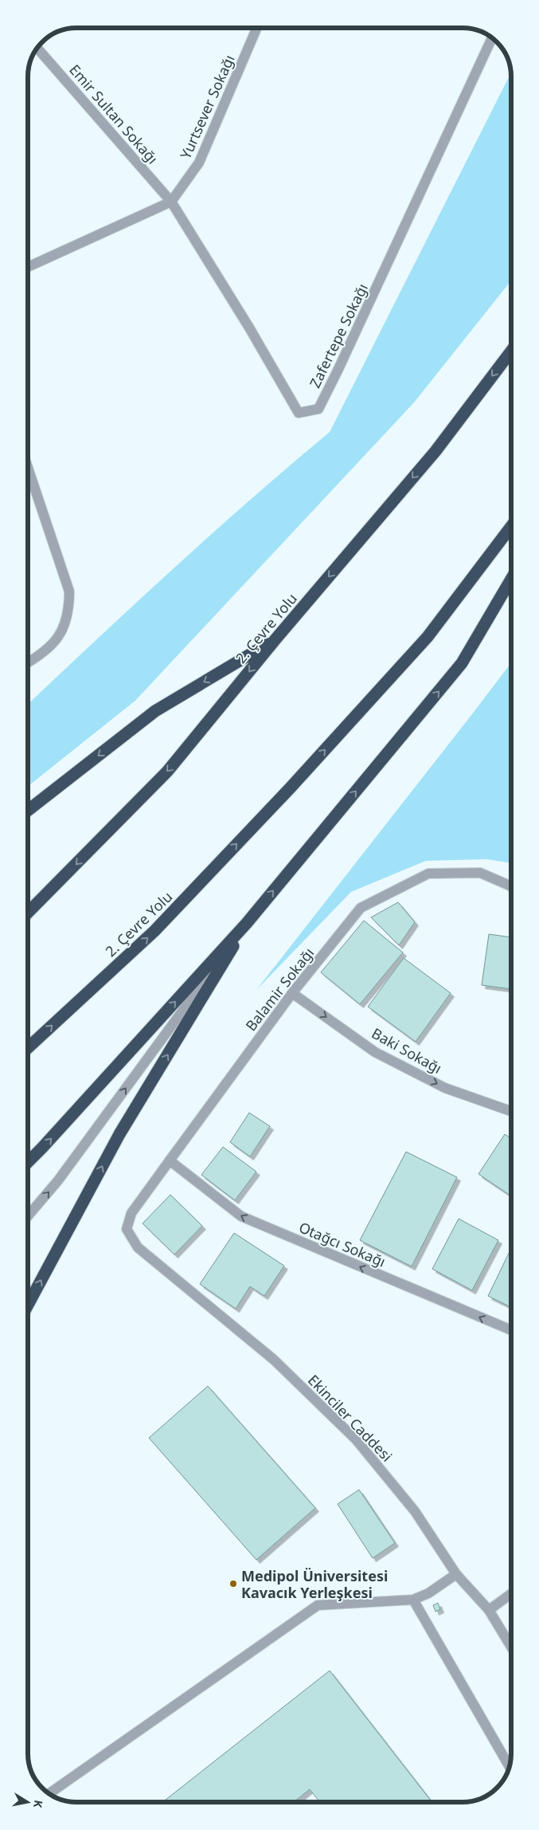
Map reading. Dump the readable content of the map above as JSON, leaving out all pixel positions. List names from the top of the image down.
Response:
{
  "streets": {
    "highway": ["2. Çevre Yolu"],
    "street": [
      "Yurtsever Sokağı",
      "Emir Sultan Sokağı",
      "Zafertepe Sokağı",
      "Balamir Sokağı",
      "Baki Sokağı",
      "Otağcı Sokağı",
      "Ekinciler Caddesi"
    ]
  },
  "crossings": [
    ["Yurtsever Sokağı", "Emir Sultan Sokağı"],
    ["Yurtsever Sokağı", "Zafertepe Sokağı"],
    ["Emir Sultan Sokağı", "Zafertepe Sokağı"],
    ["Balamir Sokağı", "Baki Sokağı"],
    ["Balamir Sokağı", "Otağcı Sokağı"],
    ["Balamir Sokağı", "Ekinciler Caddesi"]
  ],
  "one_way": ["Baki Sokağı", "Otağcı Sokağı"],
  "places": ["Medipol Üniversitesi Kavacık Yerleşkesi"],
  "north": "right"
}
